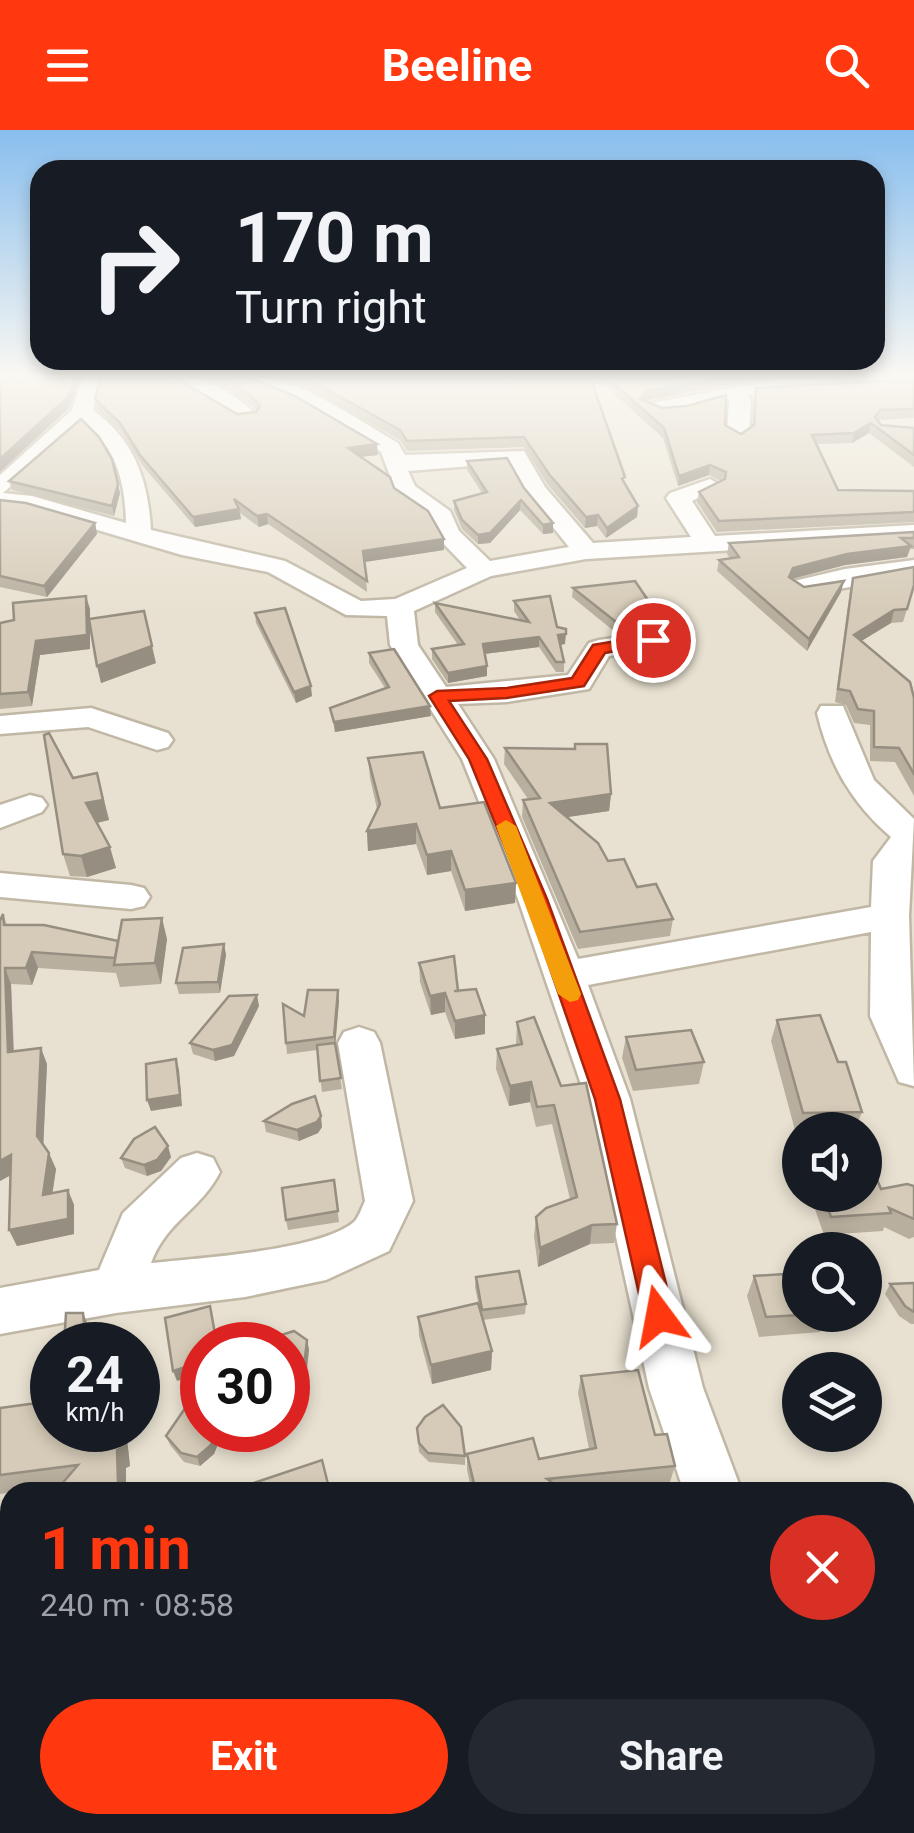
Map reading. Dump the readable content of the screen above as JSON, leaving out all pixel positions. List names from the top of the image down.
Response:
{
  "page": {
    "header": "Beeline",
    "turn": ["170 m", "Turn right"],
    "speed": "24 km/h",
    "limit": "30",
    "heading": ["1 min", "240 m · 08:58"],
    "buttons": ["Exit", "Share"]
  }
}
